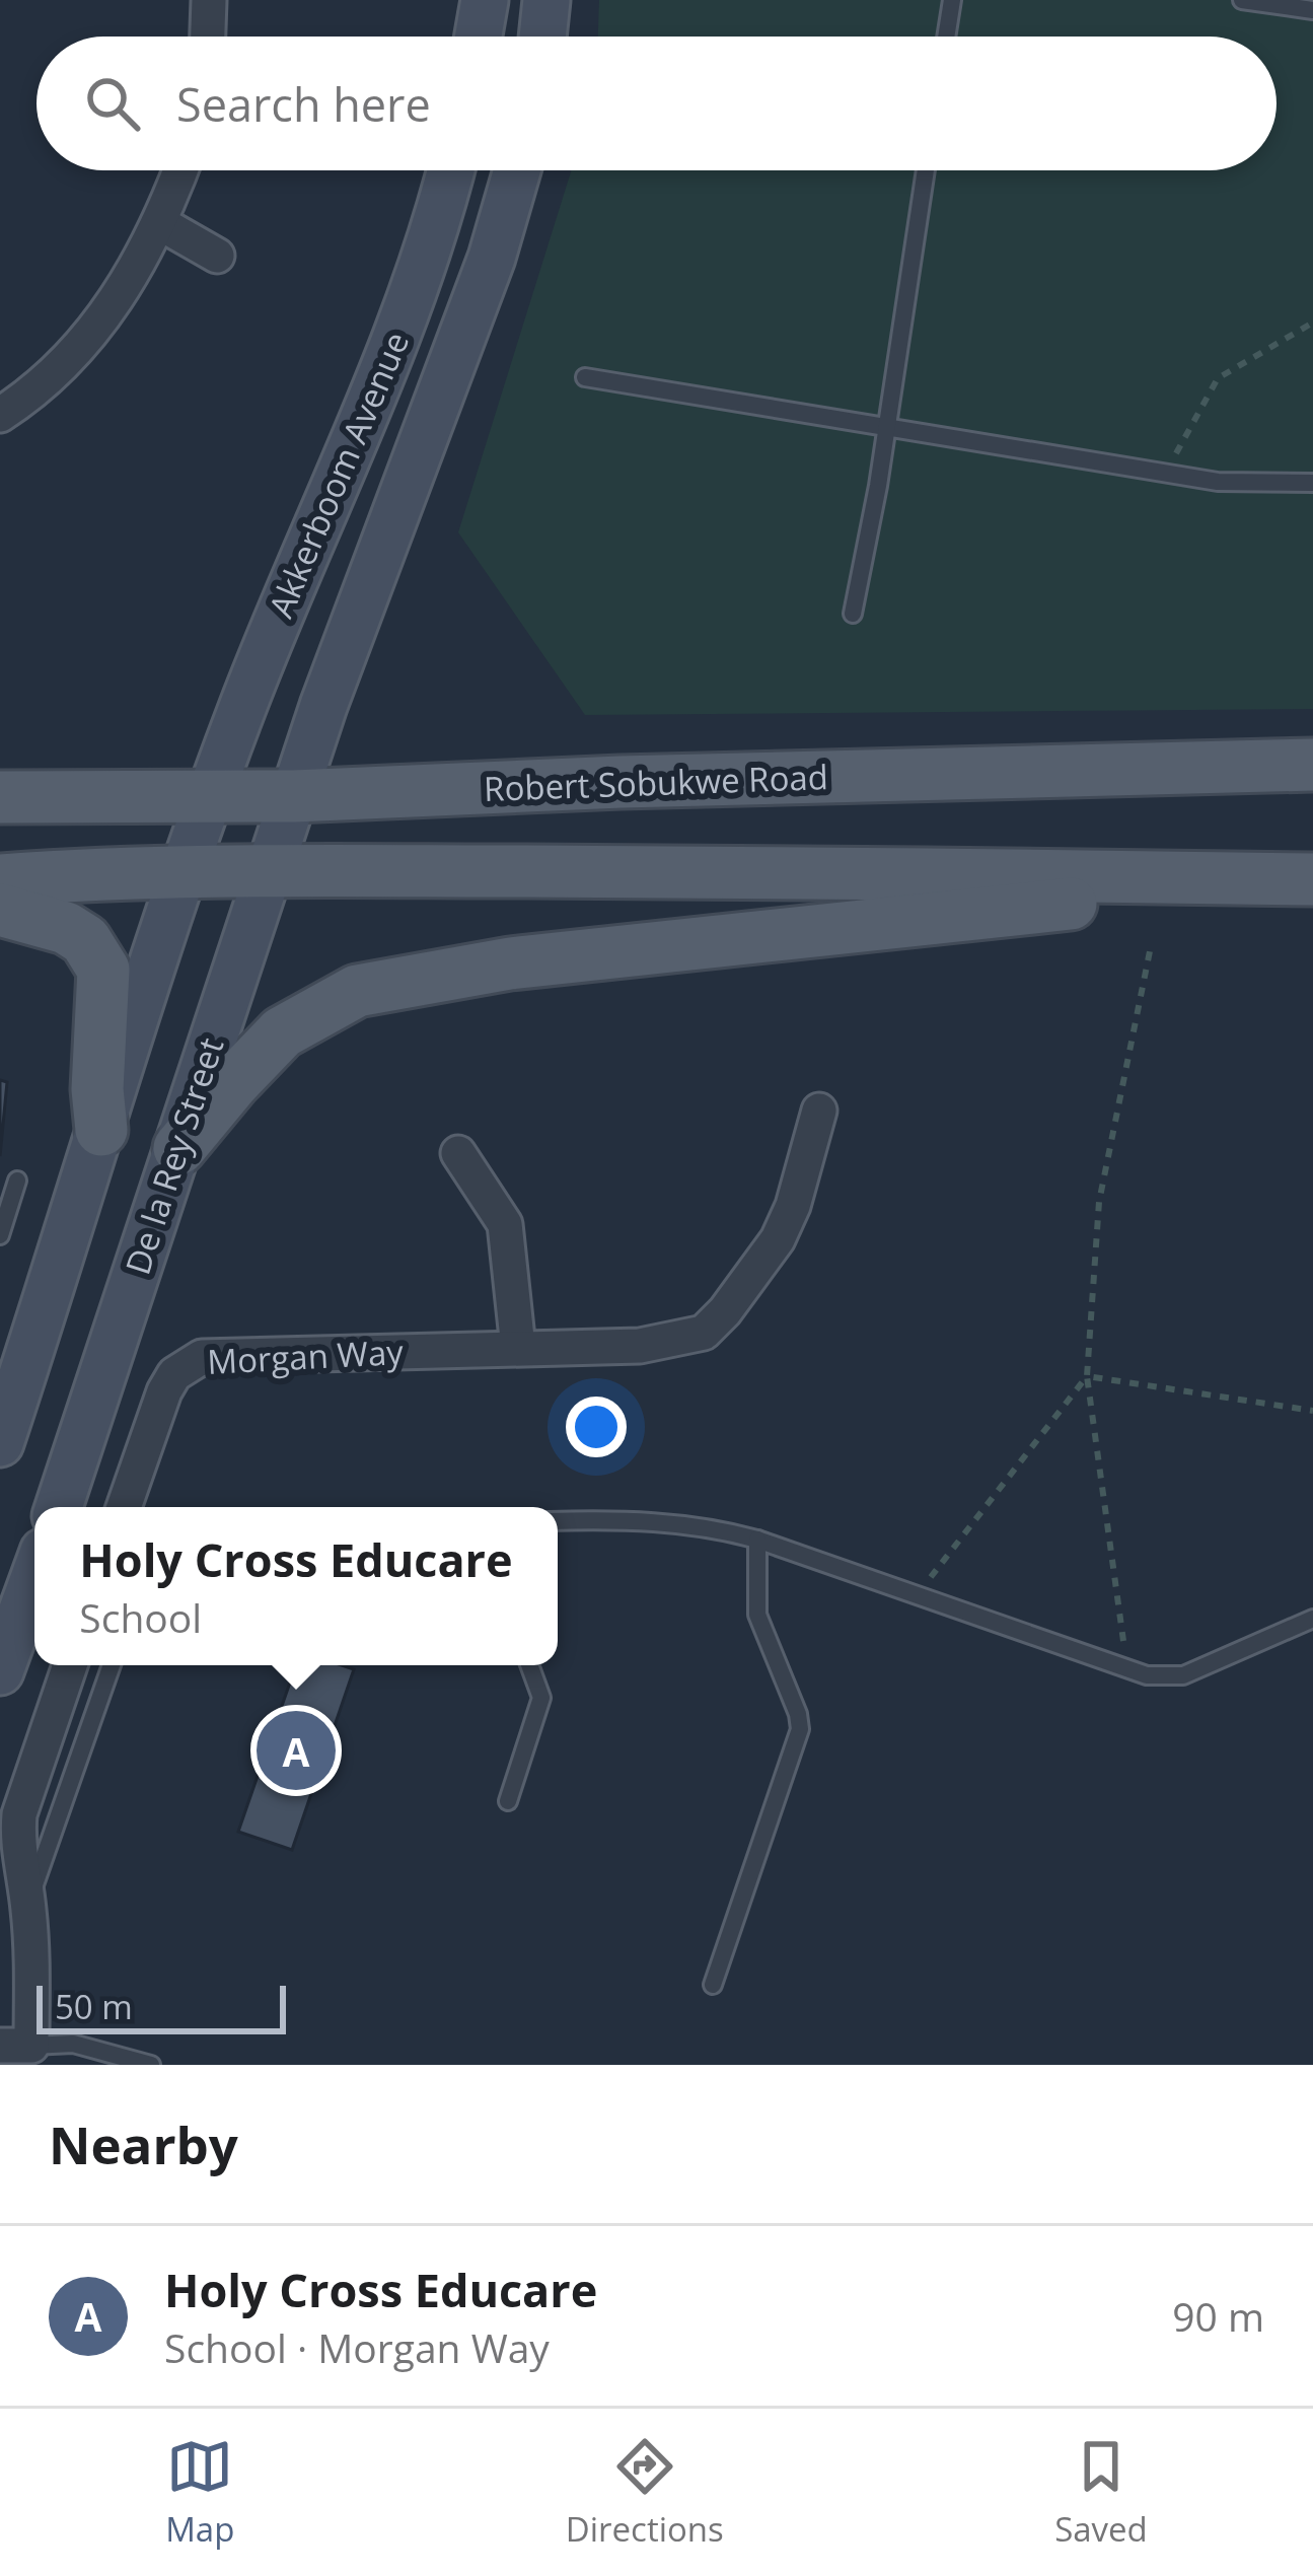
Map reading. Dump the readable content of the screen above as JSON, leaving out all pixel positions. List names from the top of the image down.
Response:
{
  "streets": {
    "main road": ["Akkerboom Avenue", "Robert Sobukwe Road", "De la Rey Street"],
    "street": ["Morgan Way"]
  },
  "crossings": [
    ["Akkerboom Avenue", "Robert Sobukwe Road"],
    ["Akkerboom Avenue", "De la Rey Street"],
    ["Robert Sobukwe Road", "De la Rey Street"]
  ],
  "scale_bar": "50 m",
  "page": {
    "search": "Search here",
    "popup": ["Holy Cross Educare", "School"],
    "pins": "A",
    "scale": "50 m",
    "heading": "Nearby",
    "list": [
      {
        "mark": "A",
        "name": "Holy Cross Educare",
        "note": "School · Morgan Way",
        "value": "90 m"
      }
    ],
    "nav": ["Map", "Directions", "Saved"]
  }
}
